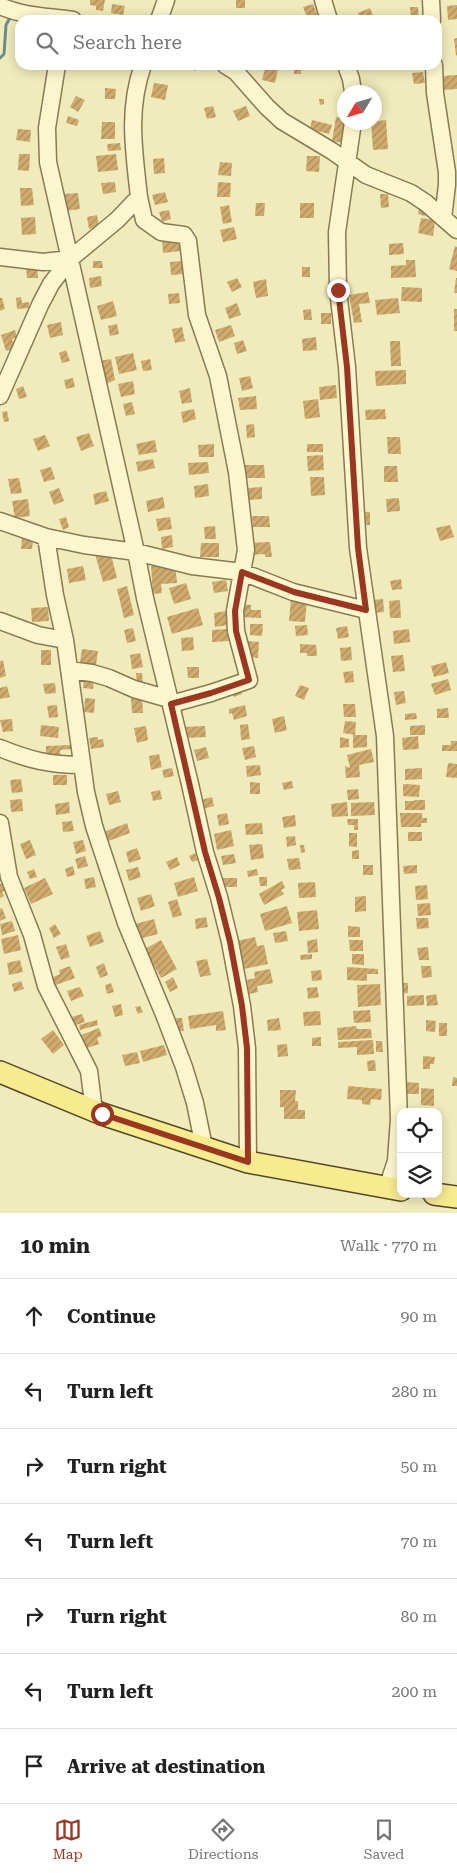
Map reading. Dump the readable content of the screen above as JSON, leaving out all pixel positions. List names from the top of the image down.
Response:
{
  "north": "bottom left",
  "page": {
    "search": "Search here",
    "heading": ["10 min", "Walk · 770 m"],
    "list": [
      ["Continue", "90 m"],
      ["Turn left", "280 m"],
      ["Turn right", "50 m"],
      ["Turn left", "70 m"],
      ["Turn right", "80 m"],
      ["Turn left", "200 m"],
      "Arrive at destination"
    ],
    "nav": ["Map", "Directions", "Saved"]
  }
}
